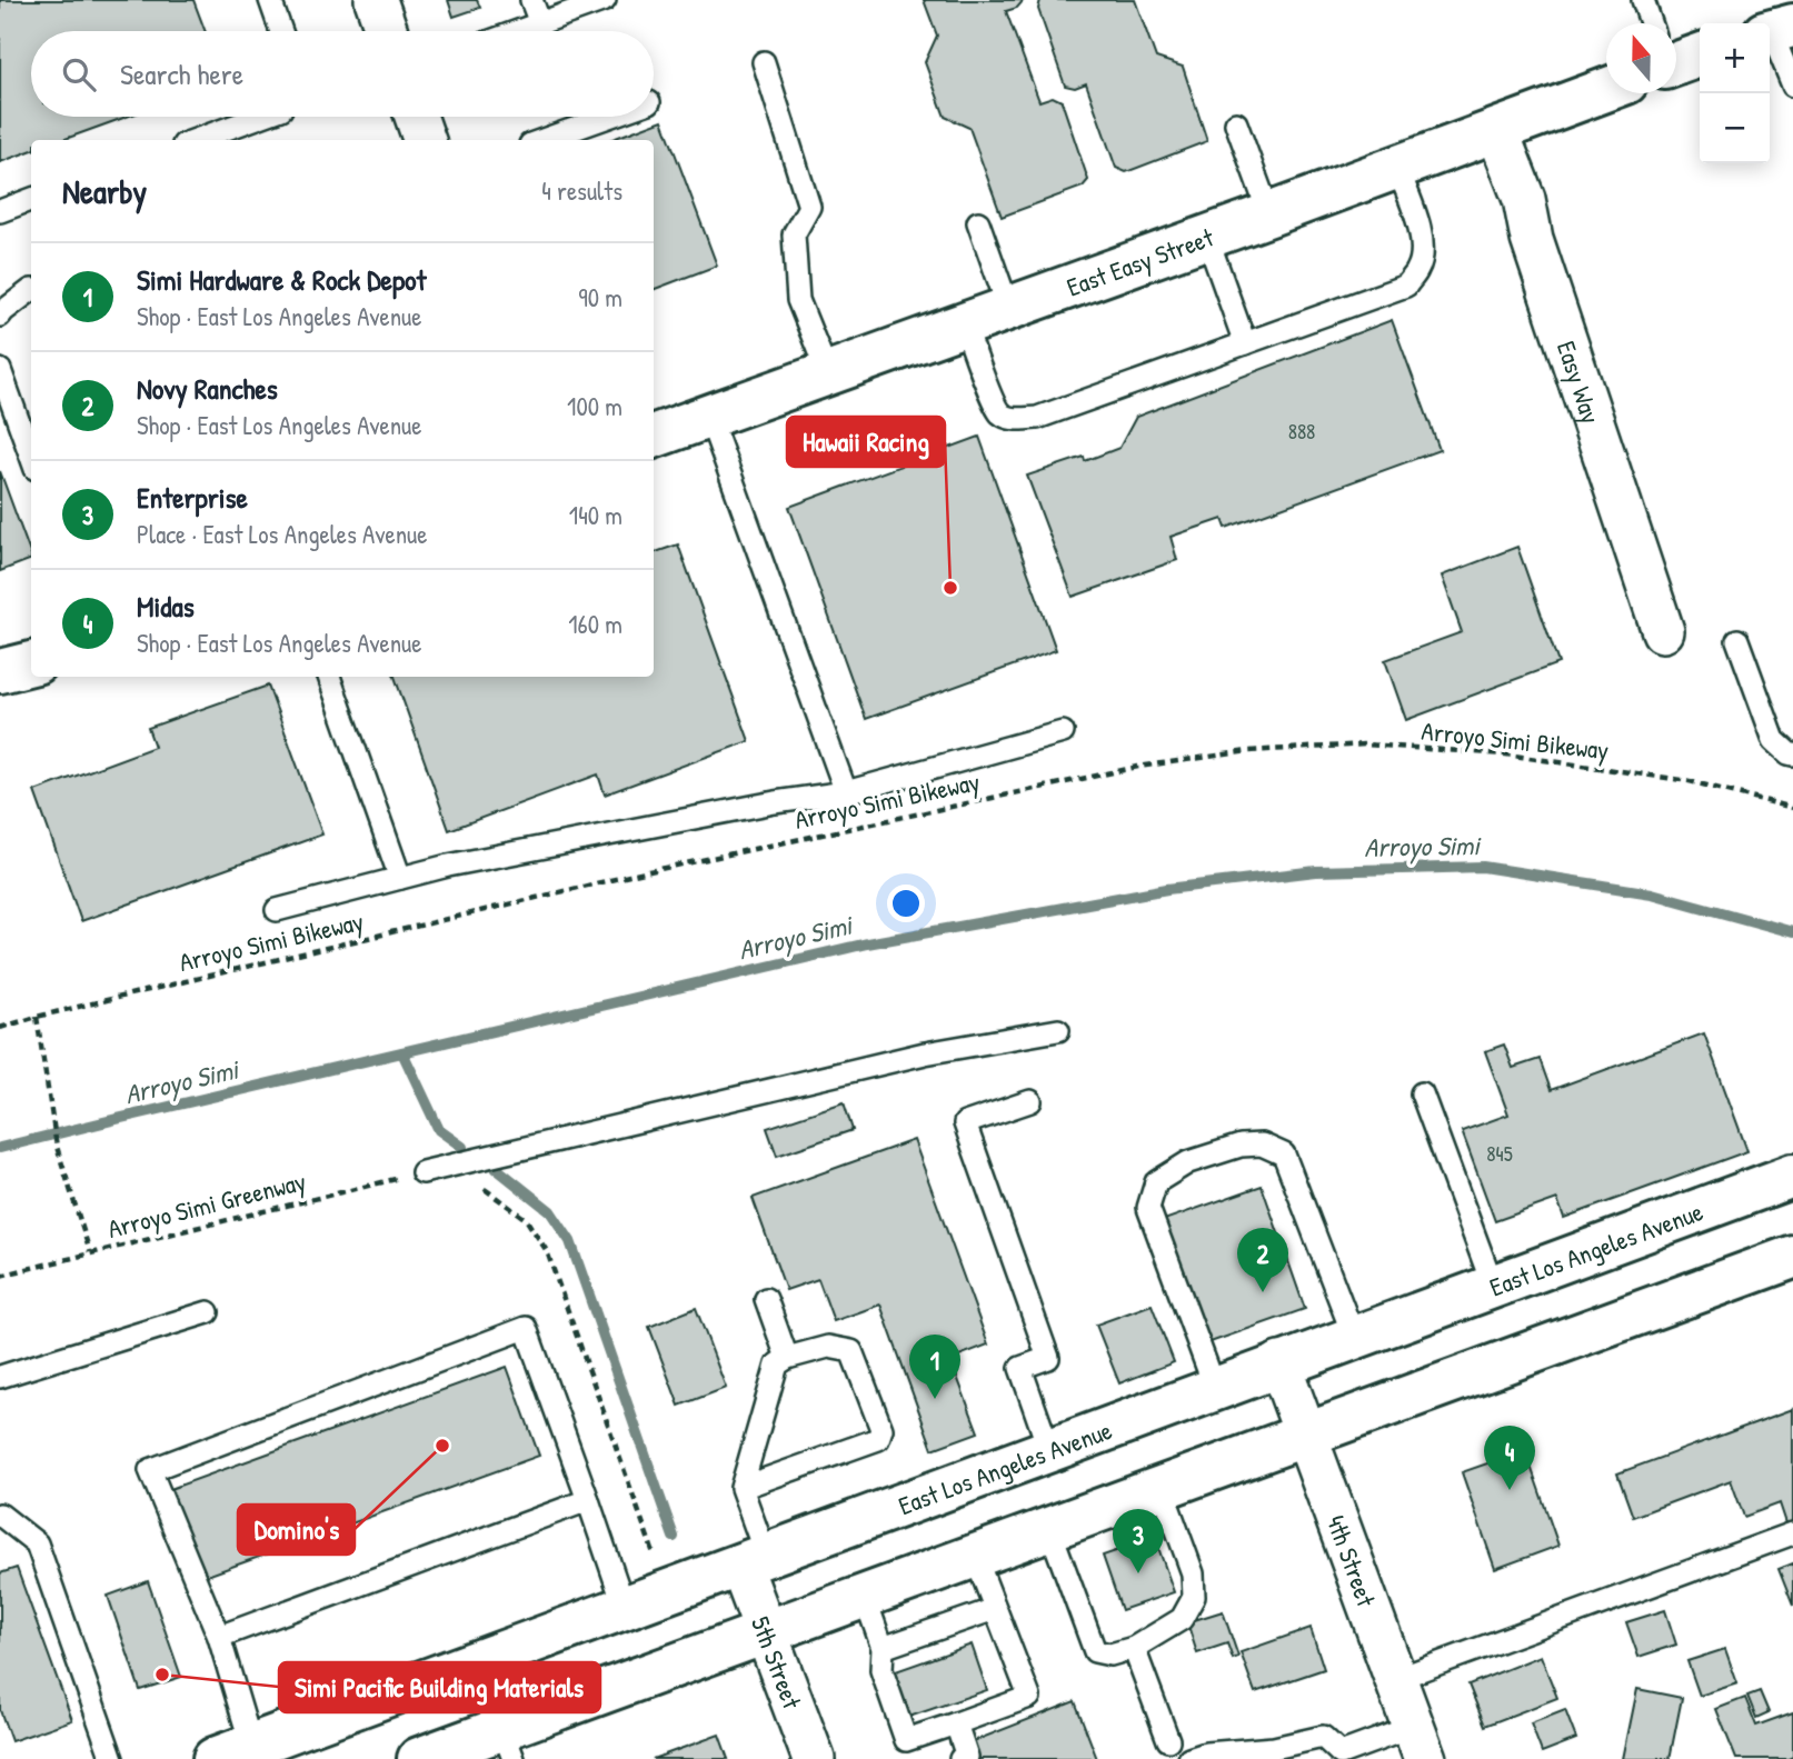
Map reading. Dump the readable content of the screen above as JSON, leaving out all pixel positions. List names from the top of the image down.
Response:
{
  "streets": {
    "main road": ["East Easy Street", "East Los Angeles Avenue"],
    "street": ["Easy Way", "4th Street", "5th Street"],
    "path": ["Arroyo Simi Bikeway", "Arroyo Simi Greenway"]
  },
  "crossings": [
    ["East Easy Street", "Easy Way"],
    ["East Los Angeles Avenue", "4th Street"],
    ["East Los Angeles Avenue", "5th Street"]
  ],
  "water": ["Arroyo Simi"],
  "places": ["Hawaii Racing", "Domino's", "Simi Pacific Building Materials"],
  "house_numbers": ["888", "845"],
  "north": "top",
  "page": {
    "map_buttons": ["+", "−"],
    "search": "Search here",
    "heading": ["Nearby", "4 results"],
    "list": [
      {
        "mark": "1",
        "name": "Simi Hardware & Rock Depot",
        "note": "Shop · East Los Angeles Avenue",
        "value": "90 m"
      },
      {
        "mark": "2",
        "name": "Novy Ranches",
        "note": "Shop · East Los Angeles Avenue",
        "value": "100 m"
      },
      {
        "mark": "3",
        "name": "Enterprise",
        "note": "Place · East Los Angeles Avenue",
        "value": "140 m"
      },
      {
        "mark": "4",
        "name": "Midas",
        "note": "Shop · East Los Angeles Avenue",
        "value": "160 m"
      }
    ],
    "pins": [
      "2",
      "1",
      "4",
      "3"
    ]
  }
}
